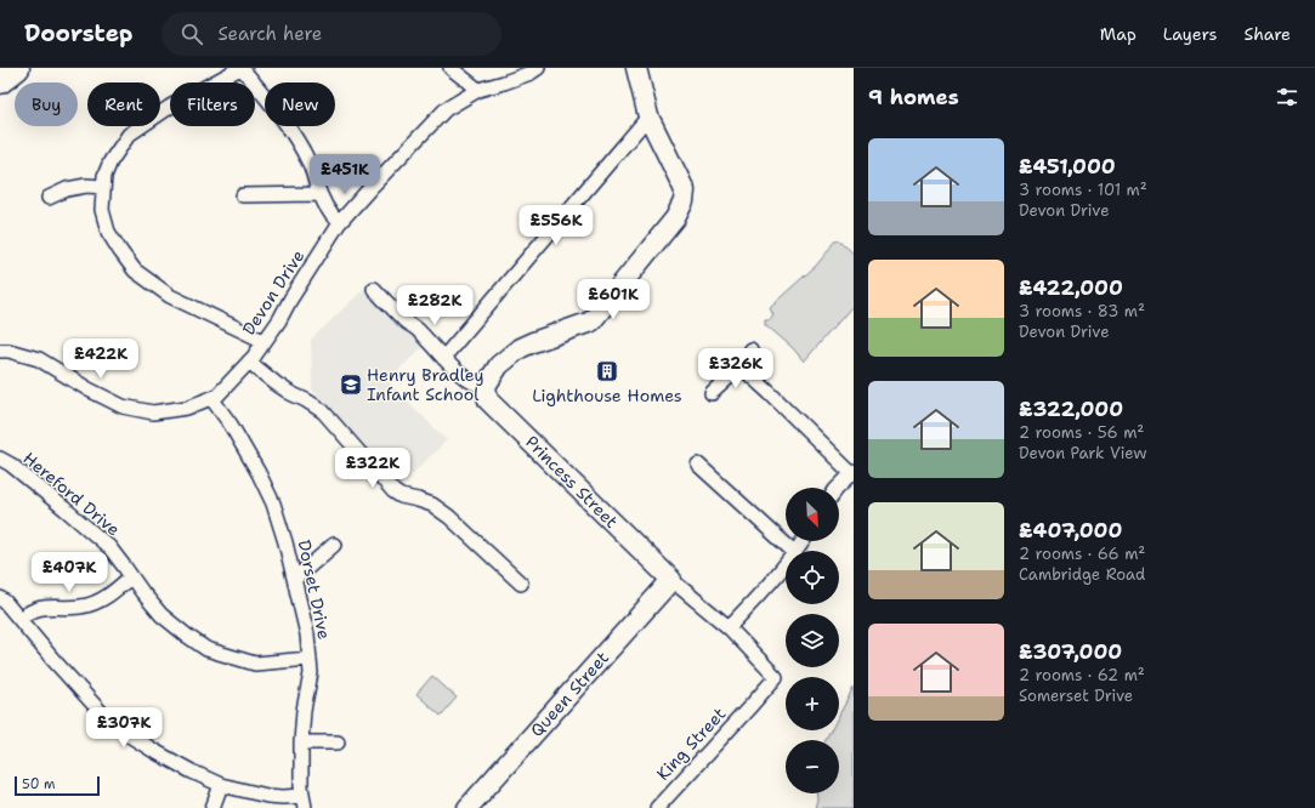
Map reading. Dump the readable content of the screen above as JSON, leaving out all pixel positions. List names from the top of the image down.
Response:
{
  "streets": {
    "street": [
      "Devon Drive",
      "Princess Street",
      "Hereford Drive",
      "Dorset Drive",
      "Queen Street",
      "King Street"
    ]
  },
  "crossings": [
    ["Devon Drive", "Dorset Drive"],
    ["Princess Street", "Queen Street"],
    ["Princess Street", "King Street"],
    ["Hereford Drive", "Dorset Drive"]
  ],
  "places": {
    "building": ["Lighthouse Homes"],
    "school or university": ["Henry Bradley Infant School"]
  },
  "scale_bar": "50 m",
  "north": "bottom right",
  "page": {
    "header": "Doorstep",
    "search": "Search here",
    "nav": ["Map", "Layers", "Share"],
    "heading": "9 homes",
    "chip": [
      "Buy",
      "Rent",
      "Filters",
      "New"
    ],
    "list": [
      {
        "name": "£451,000",
        "note": "3 rooms · 101 m² · Devon Drive"
      },
      {
        "name": "£422,000",
        "note": "3 rooms · 83 m² · Devon Drive"
      },
      {
        "name": "£322,000",
        "note": "2 rooms · 56 m² · Devon Park View"
      },
      {
        "name": "£407,000",
        "note": "2 rooms · 66 m² · Cambridge Road"
      },
      {
        "name": "£307,000",
        "note": "2 rooms · 62 m² · Somerset Drive"
      }
    ],
    "price": [
      "£451K",
      "£556K",
      "£601K",
      "£282K",
      "£422K",
      "£326K",
      "£322K",
      "£407K",
      "£307K"
    ],
    "map_buttons": ["+", "−"],
    "scale": "50 m"
  }
}
